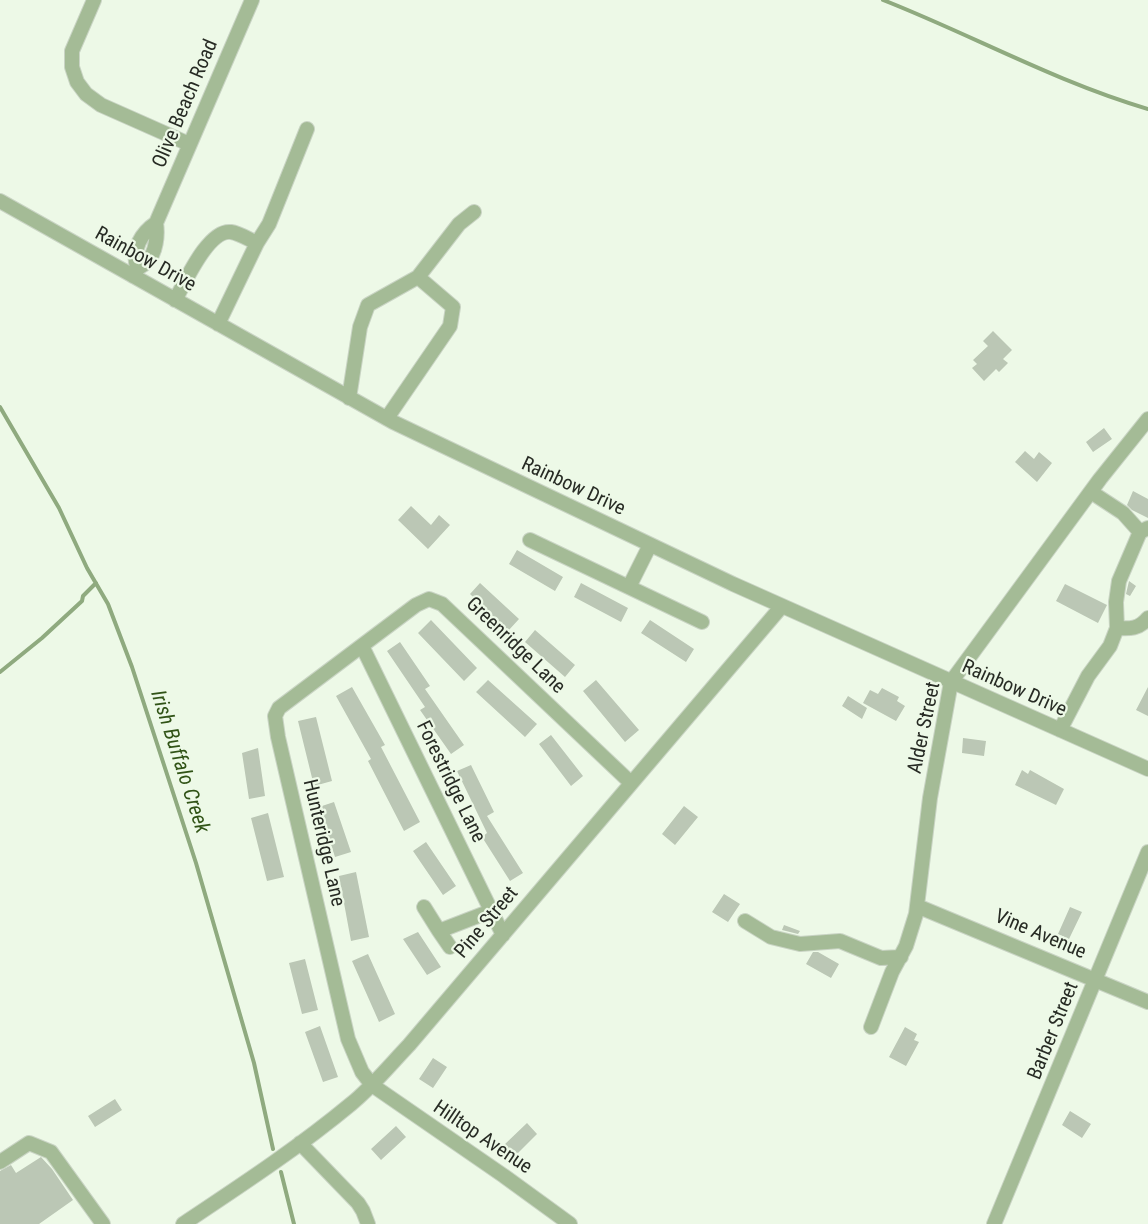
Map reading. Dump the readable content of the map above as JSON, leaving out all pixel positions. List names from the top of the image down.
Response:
{
  "streets": {
    "street": [
      "Olive Beach Road",
      "Rainbow Drive",
      "Greenridge Lane",
      "Alder Street",
      "Forestridge Lane",
      "Hunteridge Lane",
      "Pine Street",
      "Vine Avenue",
      "Barber Street",
      "Hilltop Avenue"
    ]
  },
  "crossings": [
    ["Olive Beach Road", "Rainbow Drive"],
    ["Rainbow Drive", "Alder Street"],
    ["Rainbow Drive", "Pine Street"],
    ["Greenridge Lane", "Forestridge Lane"],
    ["Greenridge Lane", "Hunteridge Lane"],
    ["Greenridge Lane", "Pine Street"],
    ["Alder Street", "Vine Avenue"],
    ["Forestridge Lane", "Hunteridge Lane"],
    ["Forestridge Lane", "Pine Street"],
    ["Hunteridge Lane", "Pine Street"],
    ["Hunteridge Lane", "Hilltop Avenue"],
    ["Pine Street", "Hilltop Avenue"],
    ["Vine Avenue", "Barber Street"]
  ],
  "water": ["Irish Buffalo Creek"]
}
